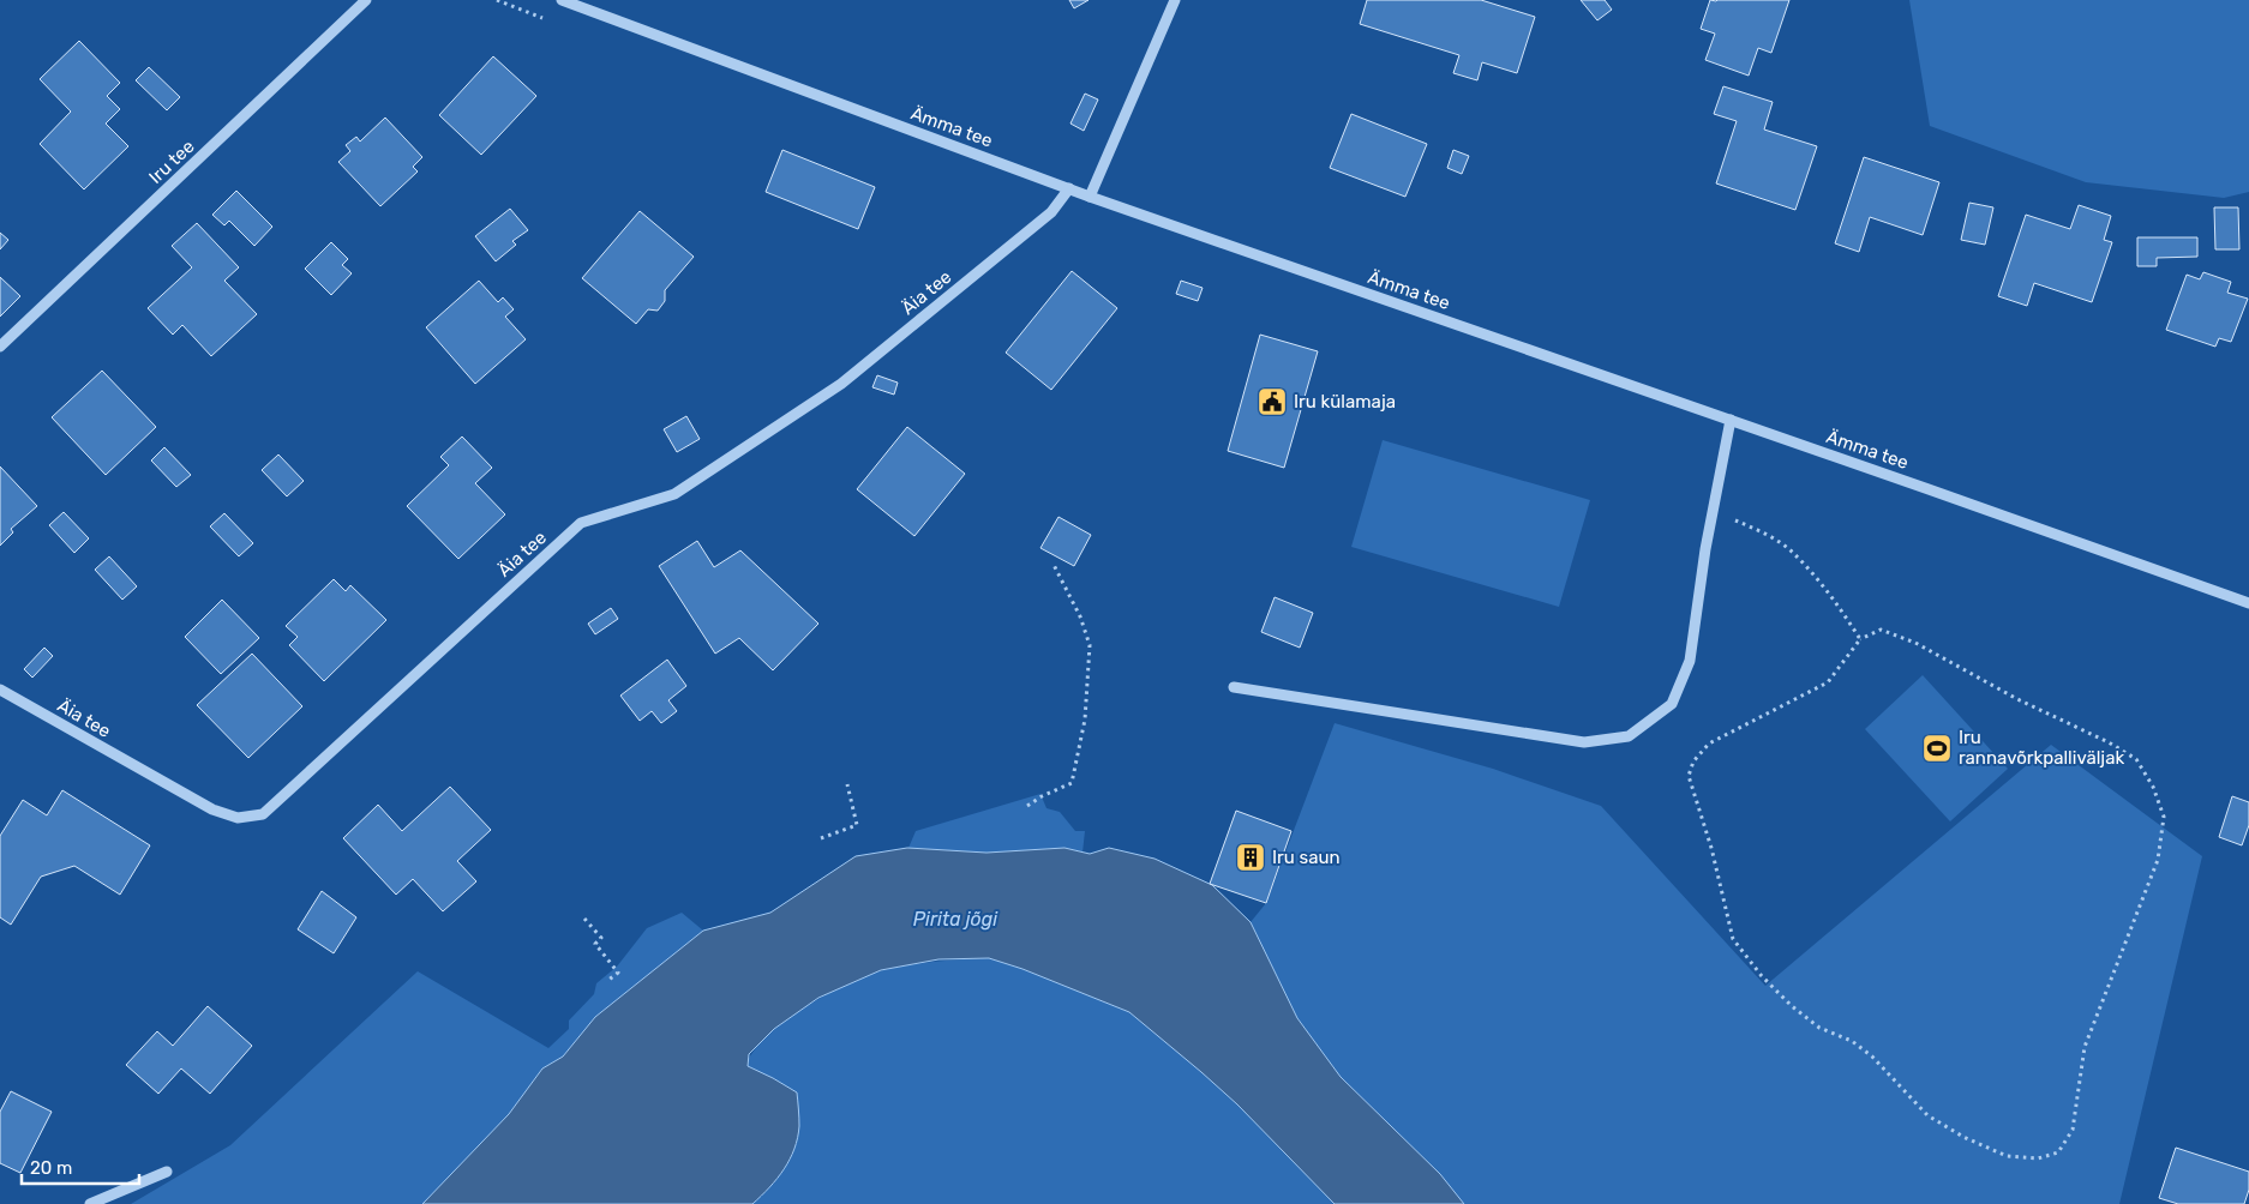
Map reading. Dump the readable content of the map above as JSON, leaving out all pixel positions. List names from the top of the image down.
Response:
{
  "streets": {
    "street": ["Ämma tee", "Iru tee", "Äia tee"]
  },
  "crossings": [
    ["Ämma tee", "Äia tee"]
  ],
  "water": ["Pirita jõgi"],
  "places": {
    "public building": ["Iru külamaja"],
    "sports": ["Iru rannavõrkpalliväljak"],
    "building": ["Iru saun"]
  },
  "scale_bar": "20 m"
}
